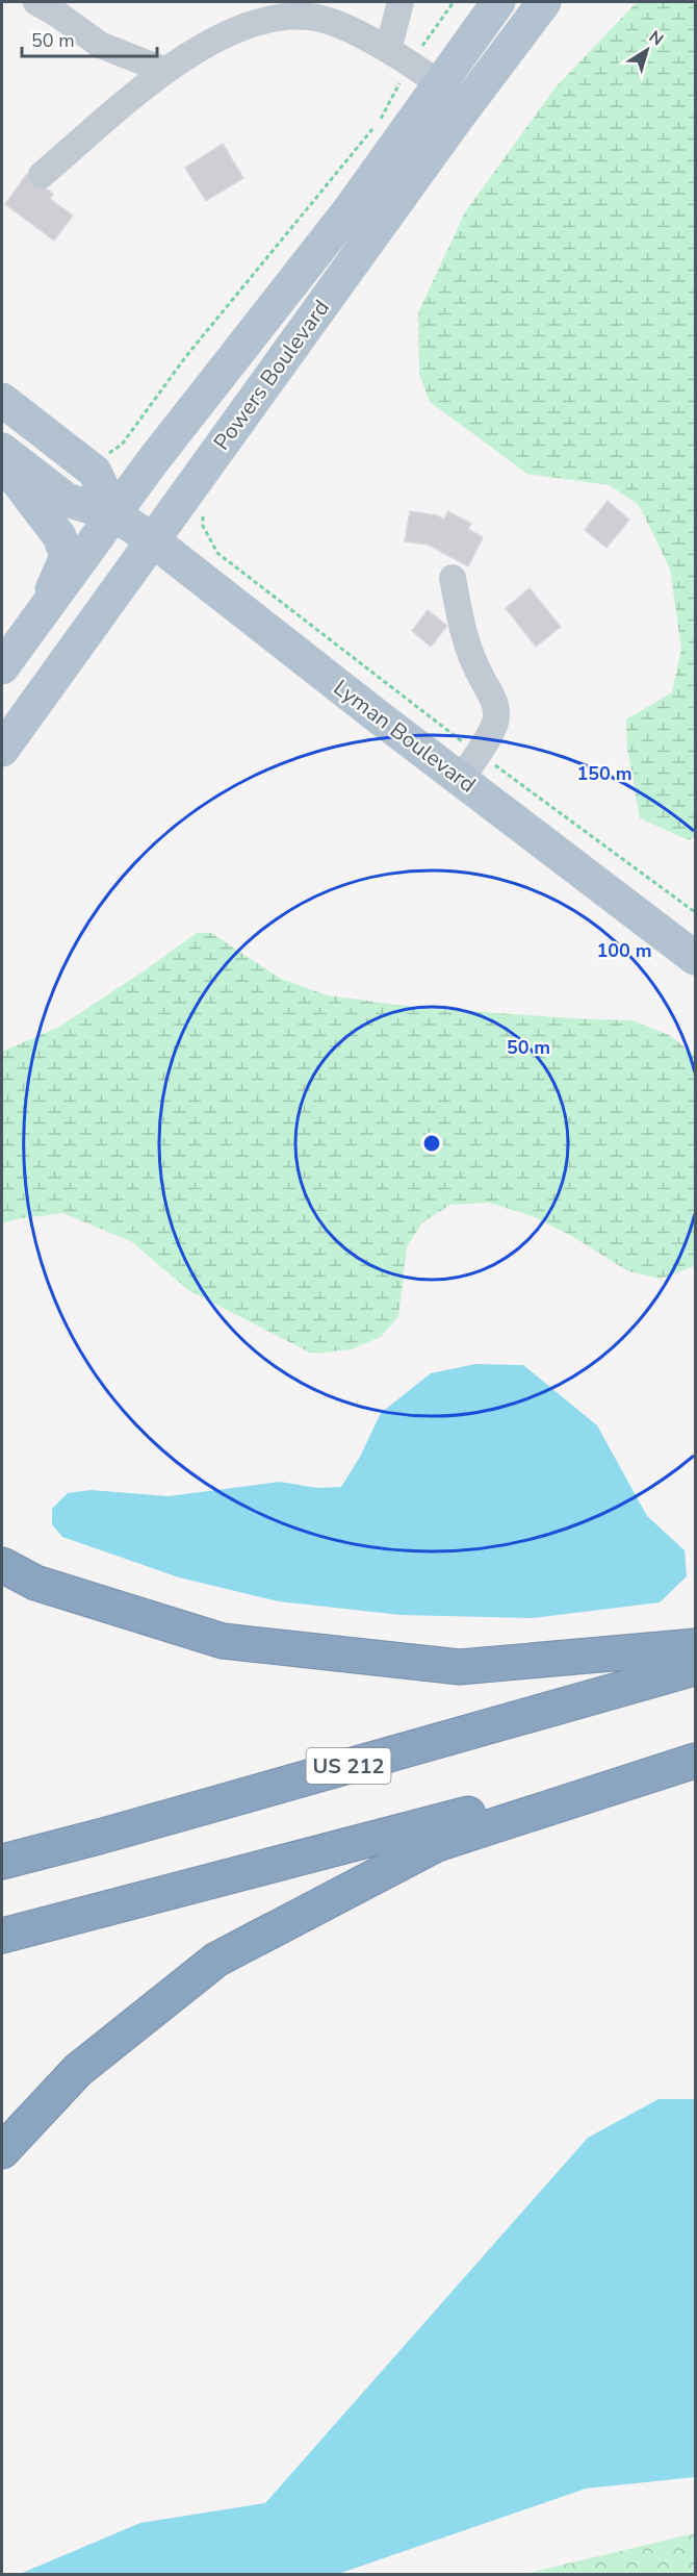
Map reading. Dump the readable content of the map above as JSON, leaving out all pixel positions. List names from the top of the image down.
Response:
{
  "streets": {
    "highway": ["US 212"],
    "main road": ["Powers Boulevard", "Lyman Boulevard"]
  },
  "crossings": [
    ["Powers Boulevard", "Lyman Boulevard"]
  ],
  "scale_bar": "50 m",
  "north": "top right",
  "rings": ["150 m", "100 m", "50 m"]
}
